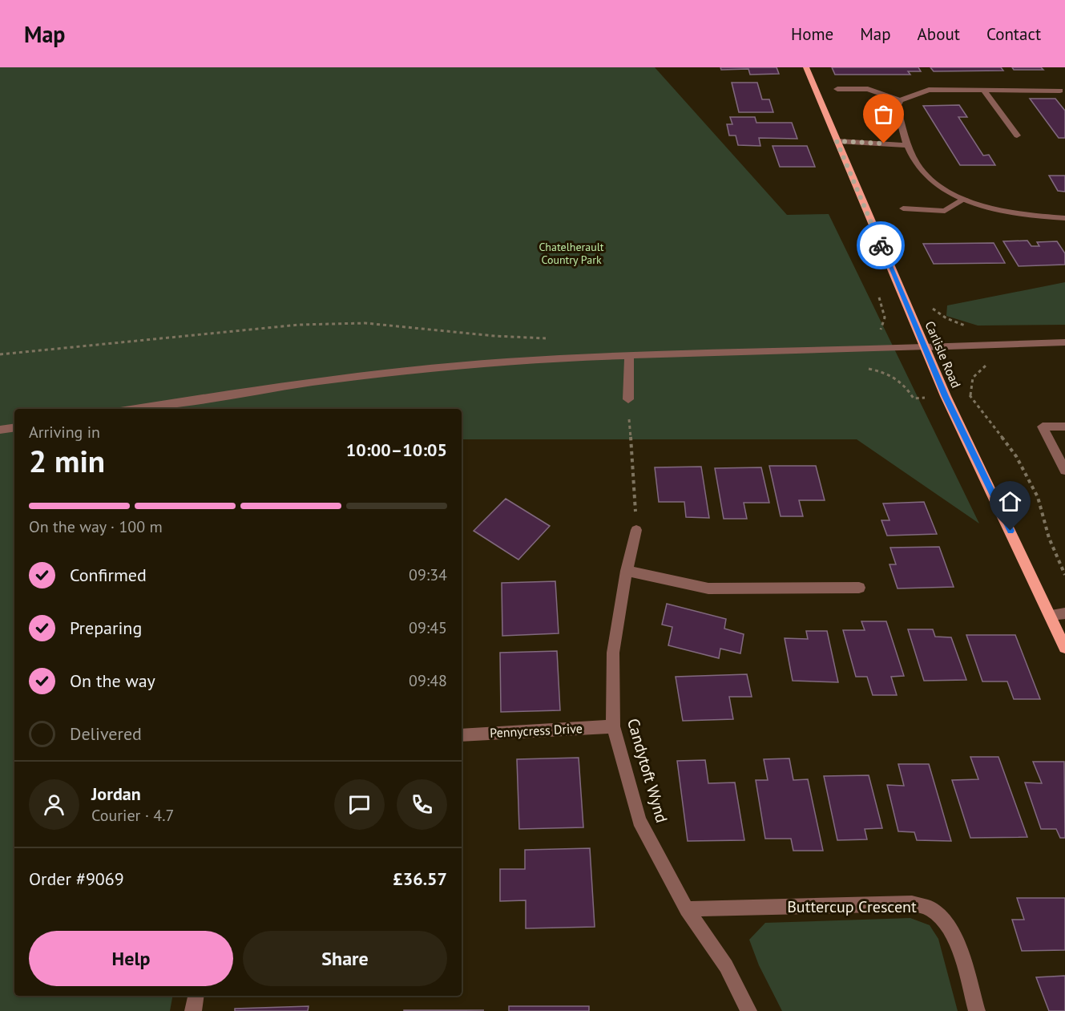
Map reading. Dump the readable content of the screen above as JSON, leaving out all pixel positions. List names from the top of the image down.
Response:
{
  "streets": {
    "main road": ["Carlisle Road"],
    "street": ["Pennycress Drive", "Candytoft Wynd", "Buttercup Crescent"]
  },
  "crossings": [
    ["Pennycress Drive", "Candytoft Wynd"],
    ["Candytoft Wynd", "Buttercup Crescent"]
  ],
  "parks": ["Chatelherault Country Park"],
  "page": {
    "header": "Map",
    "nav": [
      "Home",
      "Map",
      "About",
      "Contact"
    ],
    "heading": ["2 min", "Arriving in", "10:00–10:05"],
    "panel": [
      "Jordan",
      "Courier · 4.7",
      "Order #9069",
      "£36.57"
    ],
    "bar": "On the way · 100 m",
    "list": [
      ["Confirmed", "09:34"],
      ["Preparing", "09:45"],
      ["On the way", "09:48"],
      "Delivered"
    ],
    "buttons": ["Help", "Share"]
  }
}
